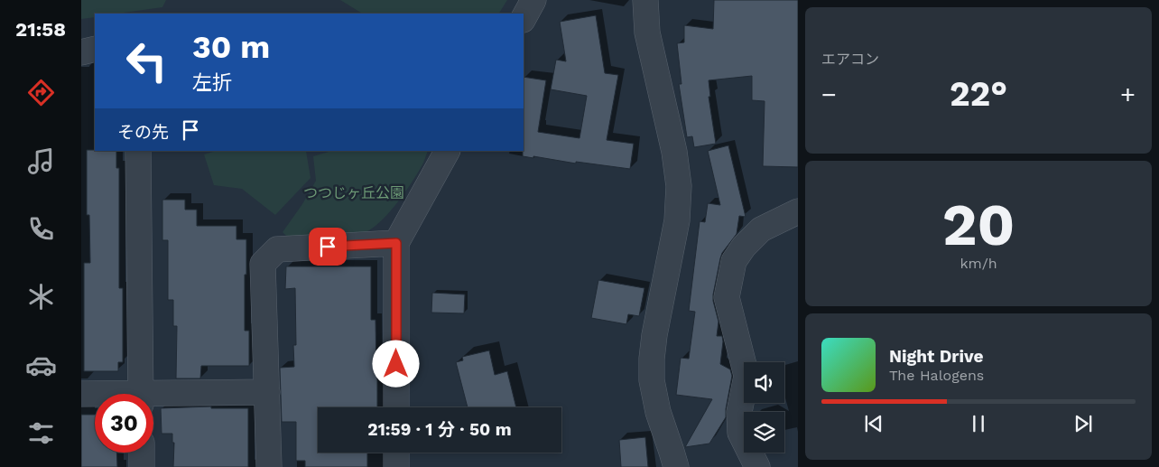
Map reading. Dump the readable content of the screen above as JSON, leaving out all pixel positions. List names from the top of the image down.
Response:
{
  "parks": ["つつじヶ丘公園"],
  "page": {
    "tabs": "21:58",
    "tile": [
      "エアコン",
      ["20", "km/h"]
    ],
    "turn": ["30 m", "左折"],
    "heat": ["−", "22°", "+"],
    "then": "その先",
    "song": ["Night Drive", "The Halogens"],
    "limit": "30",
    "trip": "21:59 · 1 分 · 50 m"
  }
}
